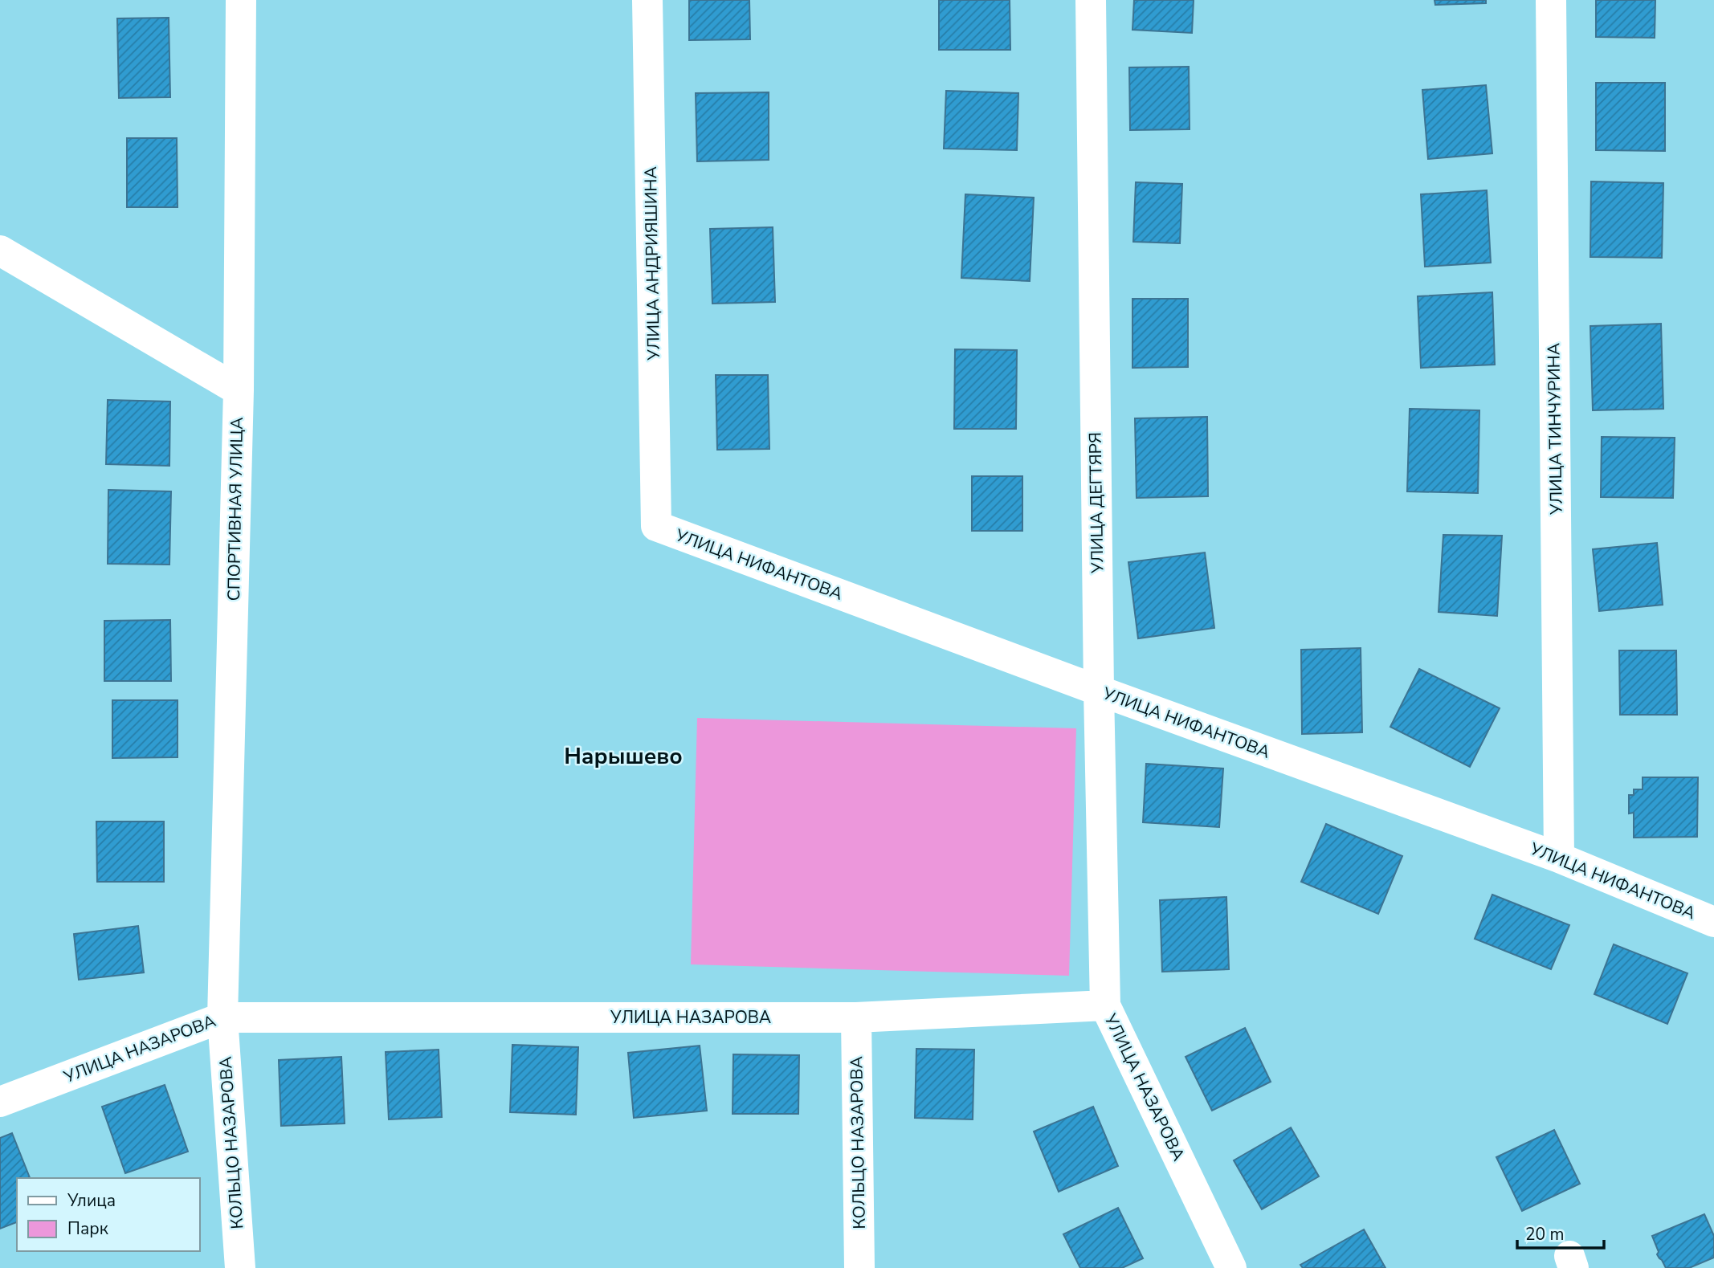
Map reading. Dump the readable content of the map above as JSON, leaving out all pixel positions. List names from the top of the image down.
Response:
{
  "streets": {
    "street": [
      "УЛИЦА АНДРИЯШИНА",
      "УЛИЦА ТИНЧУРИНА",
      "УЛИЦА ДЕГТЯРЯ",
      "СПОРТИВНАЯ УЛИЦА",
      "УЛИЦА НИФАНТОВА",
      "УЛИЦА НАЗАРОВА",
      "КОЛЬЦО НАЗАРОВА"
    ]
  },
  "crossings": [
    ["УЛИЦА АНДРИЯШИНА", "УЛИЦА НИФАНТОВА"],
    ["УЛИЦА ТИНЧУРИНА", "УЛИЦА НИФАНТОВА"],
    ["УЛИЦА ДЕГТЯРЯ", "УЛИЦА НИФАНТОВА"],
    ["УЛИЦА ДЕГТЯРЯ", "УЛИЦА НАЗАРОВА"],
    ["СПОРТИВНАЯ УЛИЦА", "УЛИЦА НАЗАРОВА"],
    ["СПОРТИВНАЯ УЛИЦА", "КОЛЬЦО НАЗАРОВА"],
    ["УЛИЦА НАЗАРОВА", "КОЛЬЦО НАЗАРОВА"]
  ],
  "districts": ["Нарышево"],
  "legend": ["Улица", "Парк"],
  "scale_bar": "20 m"
}
